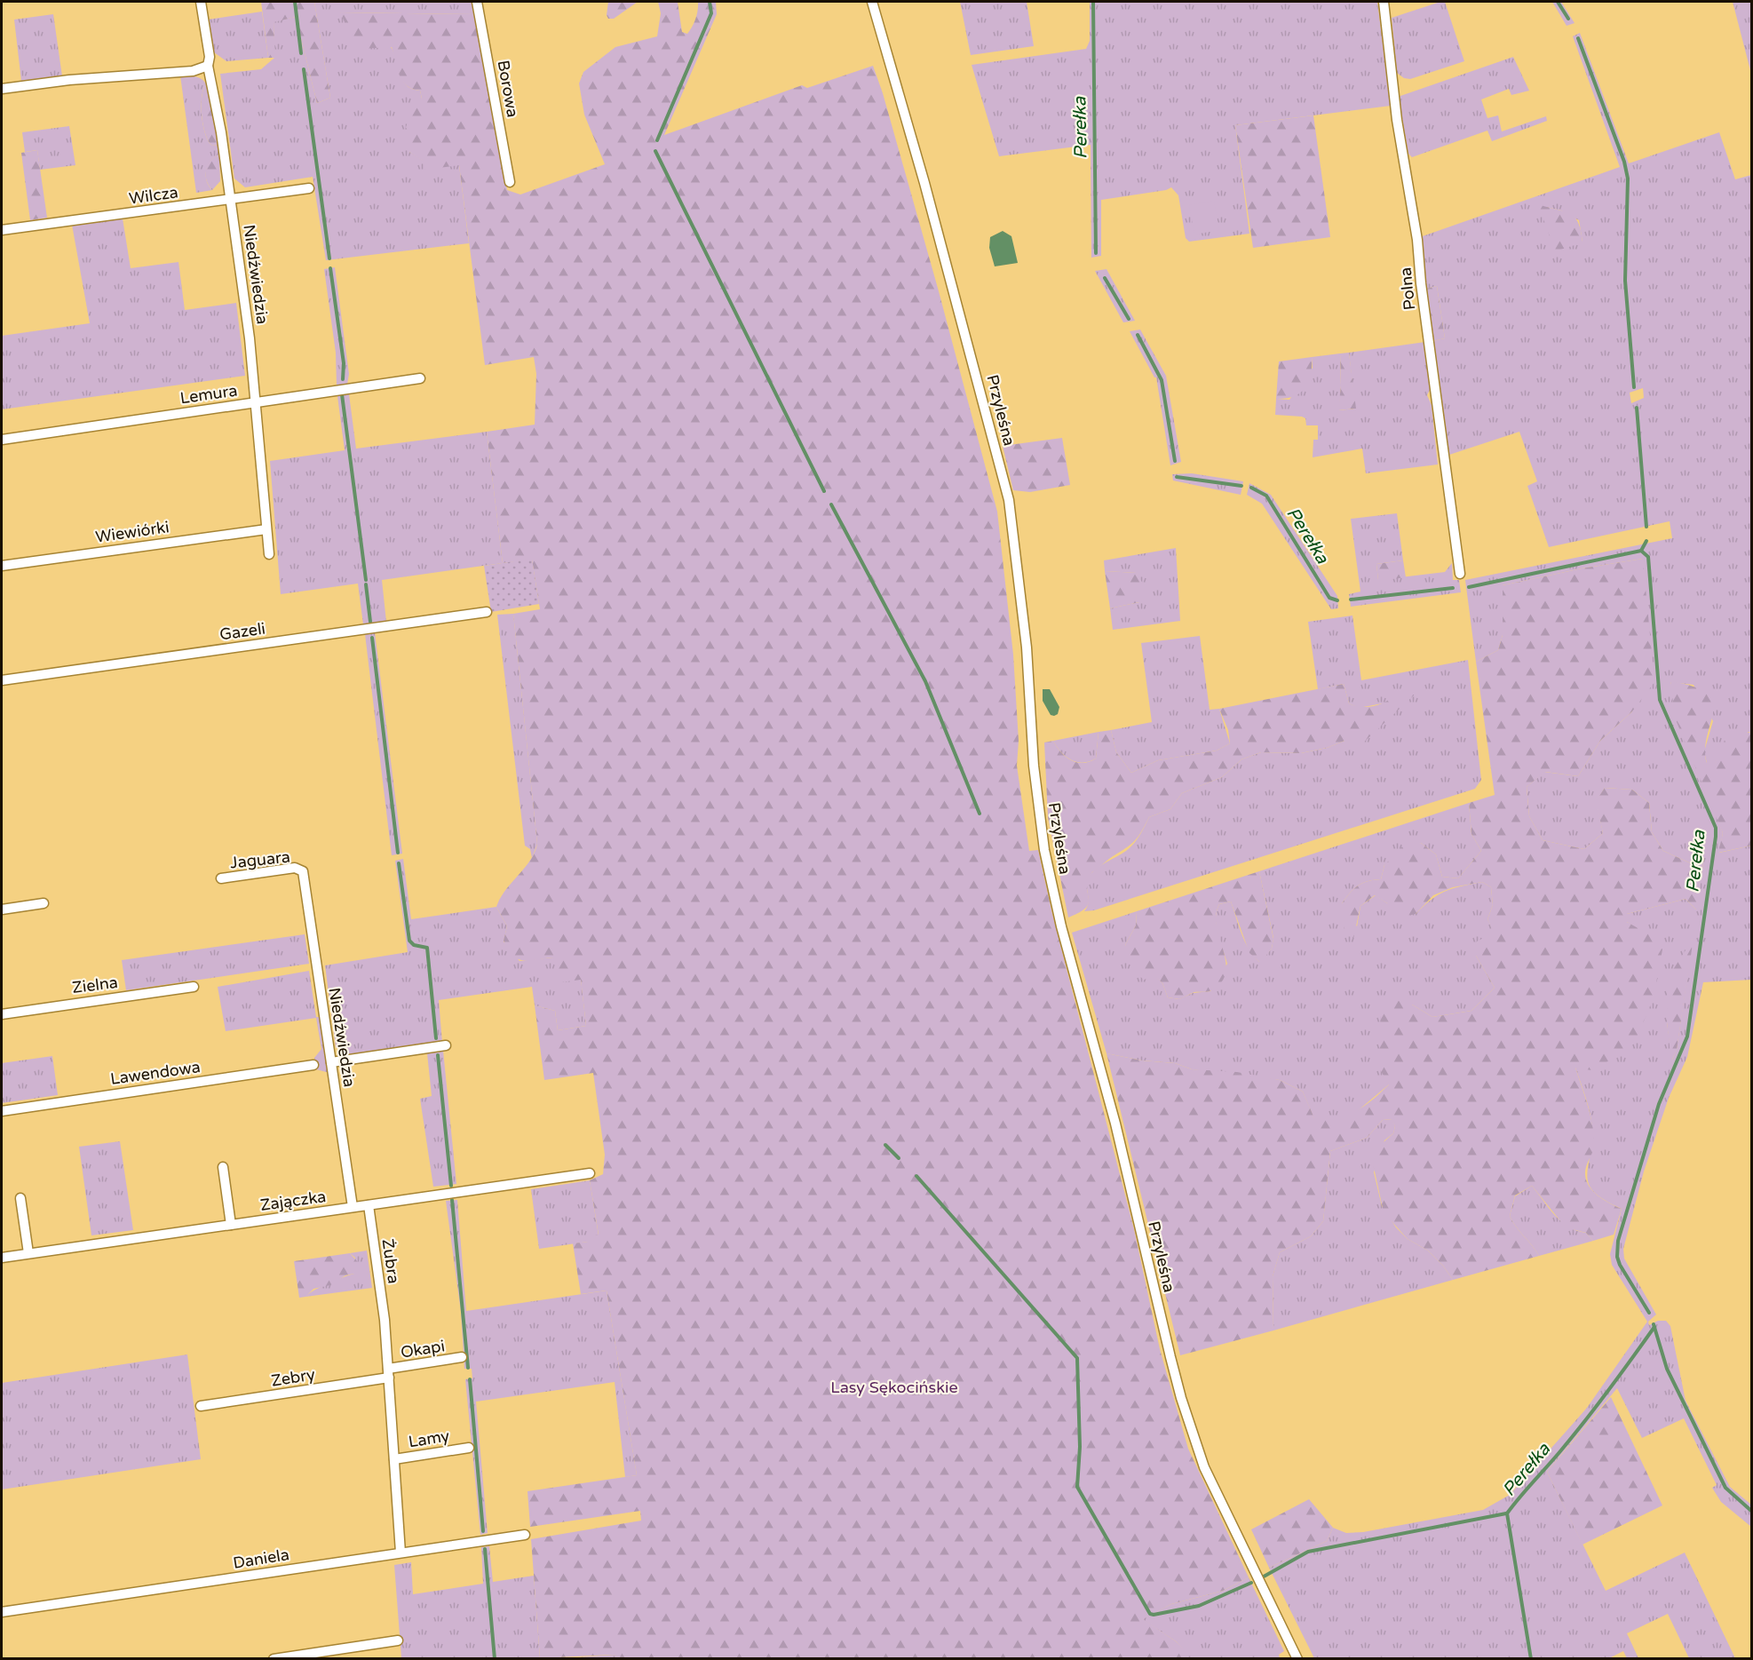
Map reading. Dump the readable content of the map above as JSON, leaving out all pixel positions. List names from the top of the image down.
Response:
{
  "streets": {
    "street": [
      "Borowa",
      "Wilcza",
      "Niedźwiedzia",
      "Polna",
      "Lemura",
      "Przyleśna",
      "Wiewiórki",
      "Gazeli",
      "Jaguara",
      "Zielna",
      "Lawendowa",
      "Zajączka",
      "Żubra",
      "Okapi",
      "Zebry",
      "Lamy",
      "Daniela"
    ]
  },
  "crossings": [
    ["Wilcza", "Niedźwiedzia"],
    ["Niedźwiedzia", "Lemura"],
    ["Niedźwiedzia", "Wiewiórki"],
    ["Niedźwiedzia", "Jaguara"],
    ["Niedźwiedzia", "Zajączka"],
    ["Zajączka", "Żubra"],
    ["Żubra", "Okapi"],
    ["Żubra", "Zebry"],
    ["Okapi", "Zebry"]
  ],
  "water": ["Perełka"],
  "parks": ["Lasy Sękocińskie"]
}
